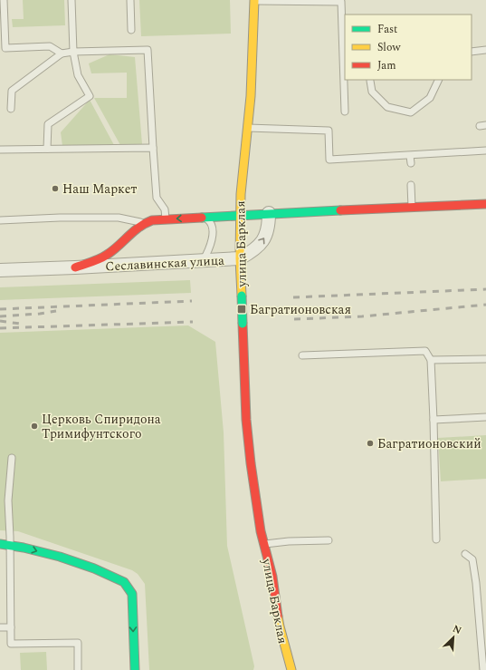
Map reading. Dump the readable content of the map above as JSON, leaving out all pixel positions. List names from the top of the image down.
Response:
{
  "streets": {
    "main road": ["улица Барклая", "Сеславинская улица"]
  },
  "crossings": [
    ["улица Барклая", "Сеславинская улица"]
  ],
  "places": {
    "other": ["Наш Маркет", "Церковь Спиридона Тримифунтского", "Багратионовский"],
    "transit": ["Багратионовская"]
  },
  "legend": ["Fast", "Slow", "Jam"],
  "north": "top right"
}
